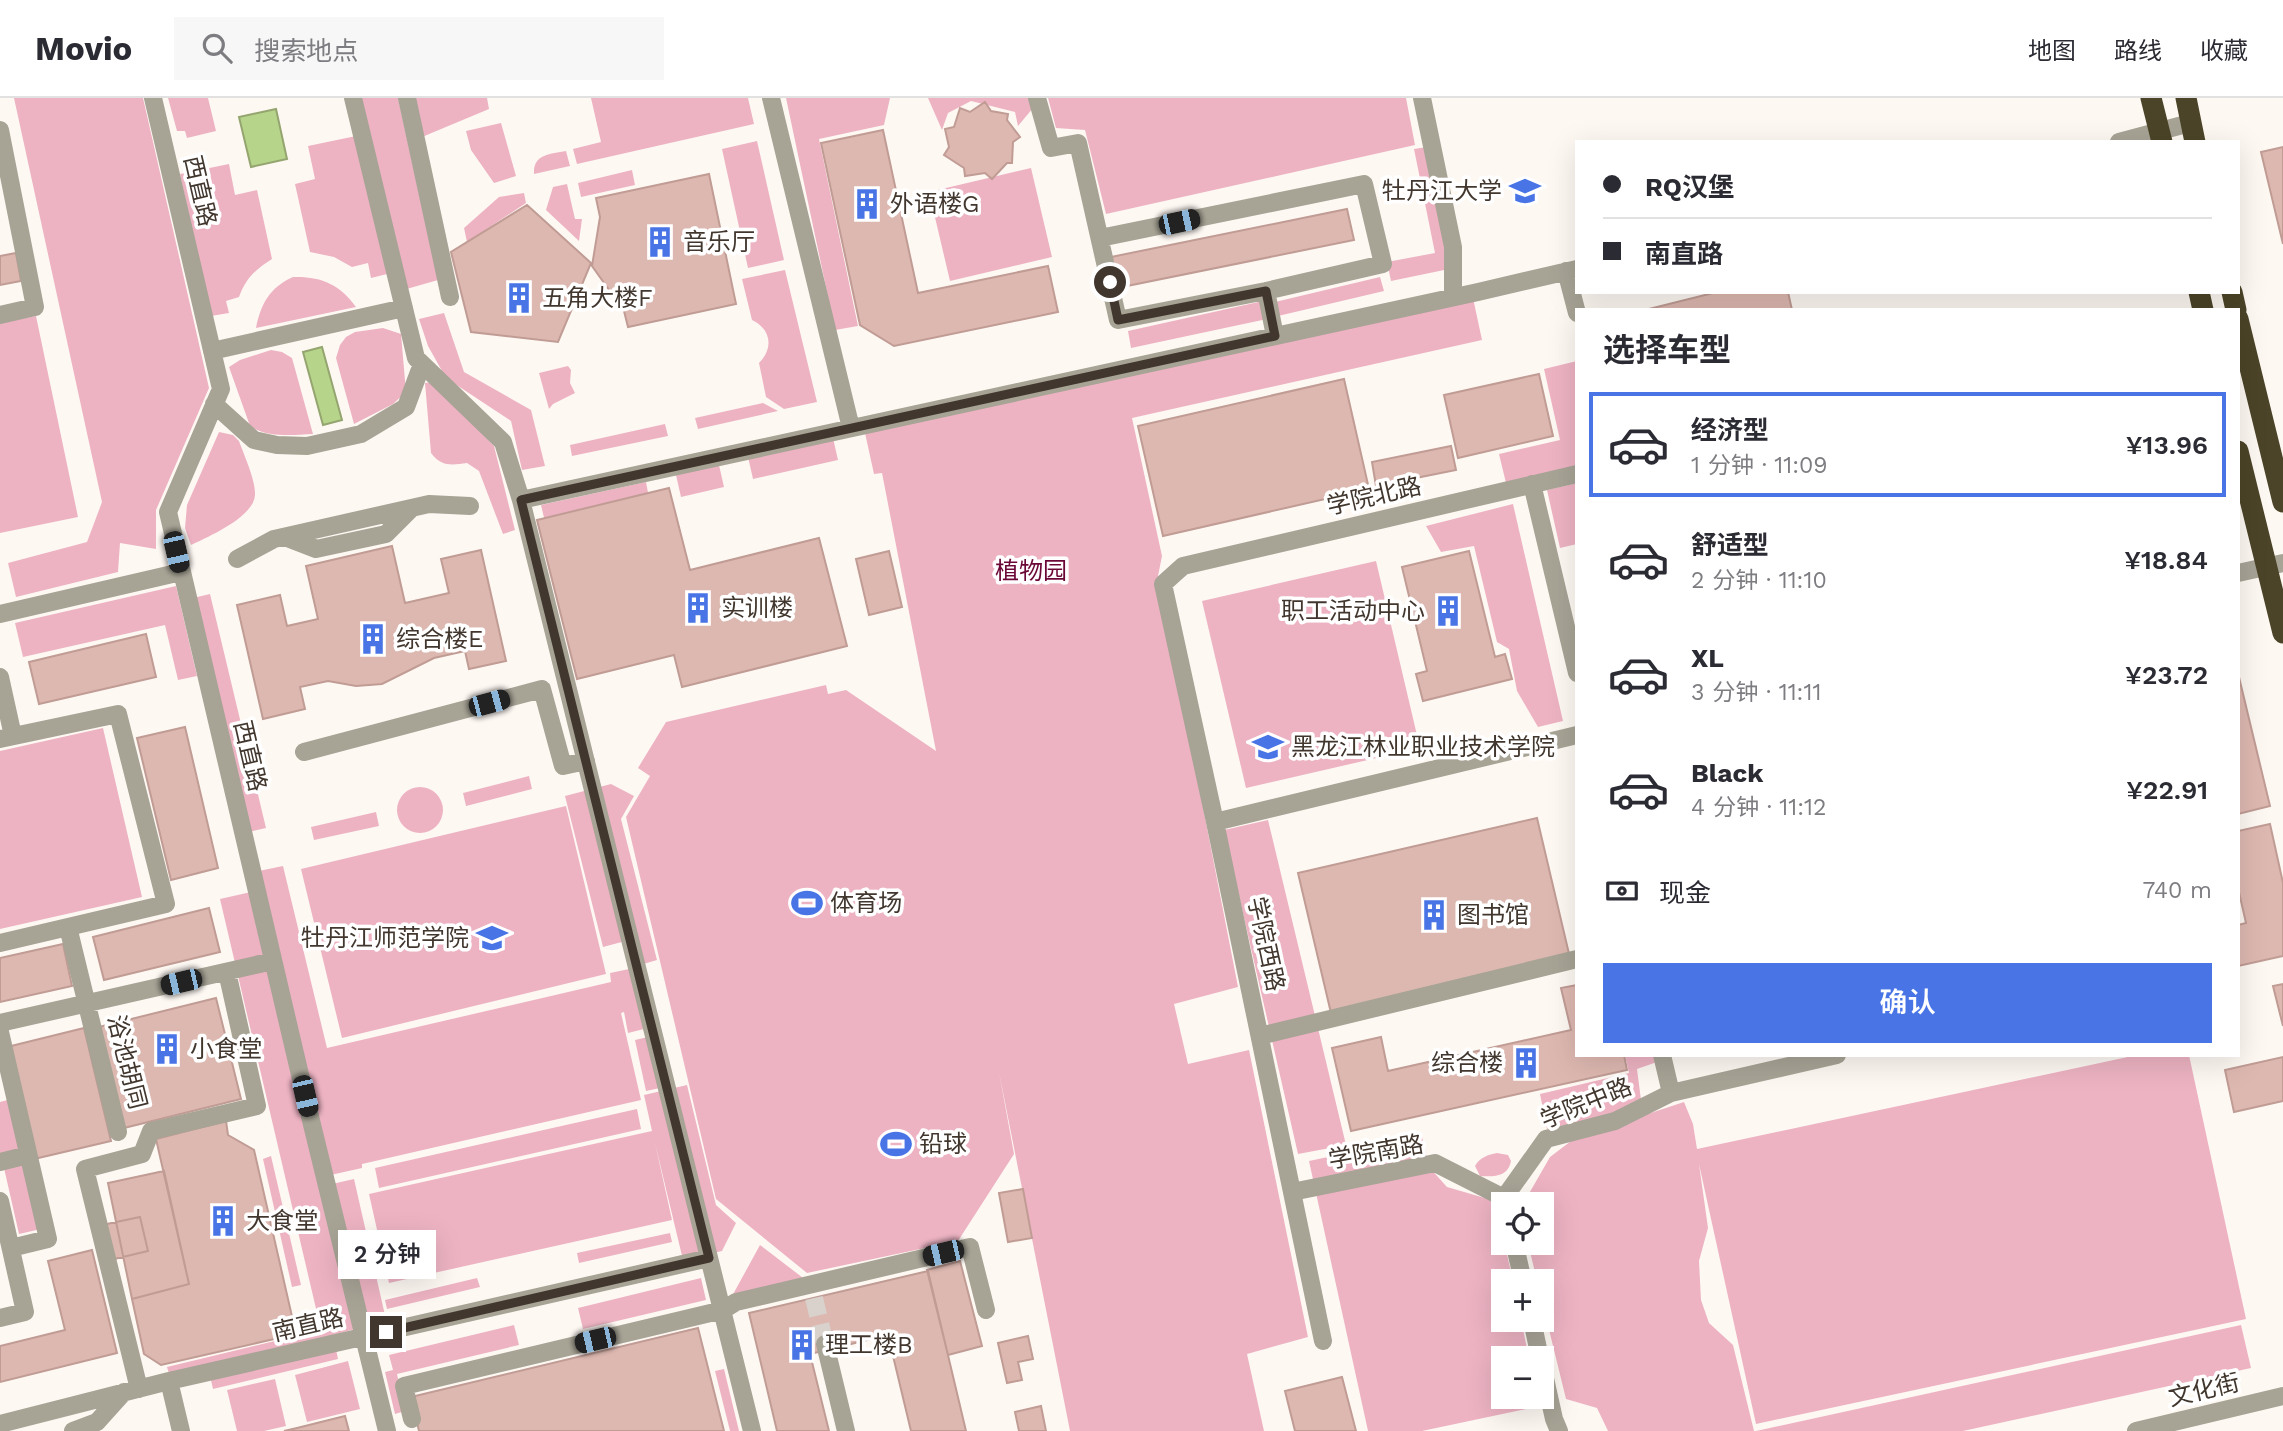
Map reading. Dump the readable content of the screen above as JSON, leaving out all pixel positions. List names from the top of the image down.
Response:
{
  "streets": {
    "street": [
      "西直路",
      "学院北路",
      "学院西路",
      "浴池胡同",
      "学院中路",
      "学院南路",
      "南直路",
      "文化街"
    ]
  },
  "crossings": [
    ["西直路", "南直路"],
    ["学院北路", "学院西路"],
    ["学院西路", "学院南路"]
  ],
  "parks": ["植物园"],
  "places": {
    "school or university": ["牡丹江大学", "黑龙江林业职业技术学院", "牡丹江师范学院"],
    "building": [
      "外语楼G",
      "音乐厅",
      "五角大楼F",
      "实训楼",
      "职工活动中心",
      "综合楼E",
      "图书馆",
      "小食堂",
      "综合楼",
      "大食堂",
      "理工楼B"
    ],
    "sports": ["体育场", "铅球"]
  },
  "page": {
    "header": "Movio",
    "search": "搜索地点",
    "nav": ["地图", "路线", "收藏"],
    "banner": ["RQ汉堡", "南直路"],
    "heading": "选择车型",
    "list": [
      {
        "name": "经济型",
        "note": "1 分钟 · 11:09",
        "value": "¥13.96"
      },
      {
        "name": "舒适型",
        "note": "2 分钟 · 11:10",
        "value": "¥18.84"
      },
      {
        "name": "XL",
        "note": "3 分钟 · 11:11",
        "value": "¥23.72"
      },
      {
        "name": "Black",
        "note": "4 分钟 · 11:12",
        "value": "¥22.91"
      }
    ],
    "pay": ["现金", "740 m"],
    "buttons": "确认",
    "map_buttons": ["+", "−"],
    "bubble": "2 分钟"
  }
}
